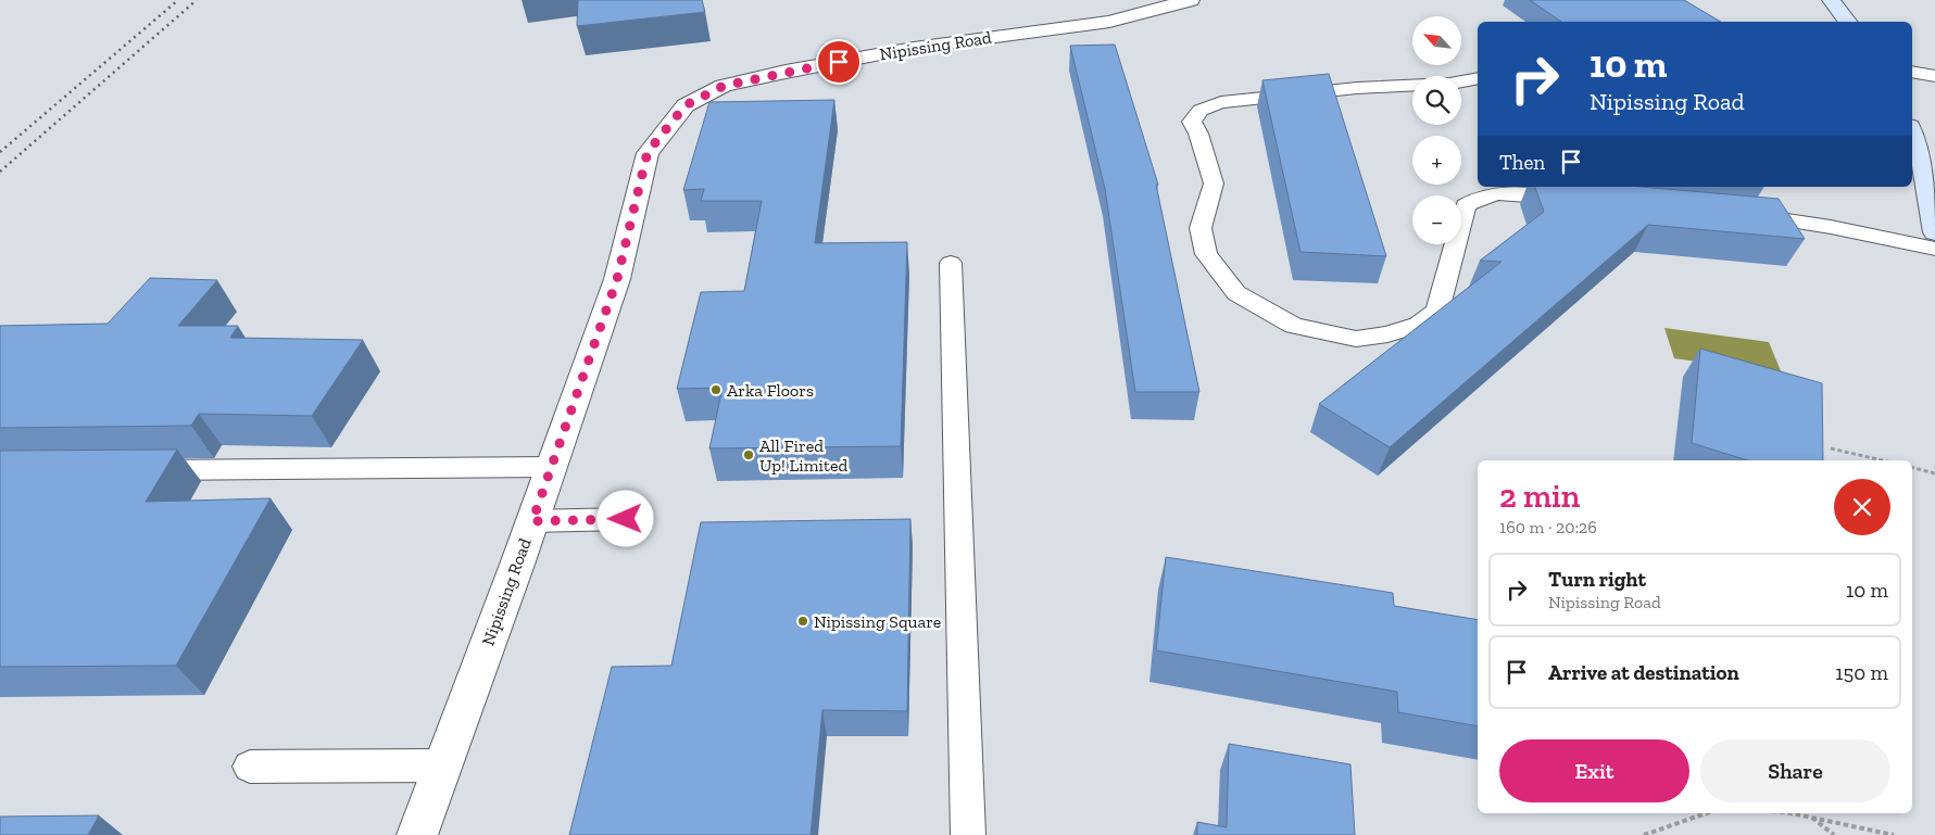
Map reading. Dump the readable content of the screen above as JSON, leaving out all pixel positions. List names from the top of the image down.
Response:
{
  "streets": {
    "street": ["Nipissing Road"]
  },
  "places": ["Arka Floors", "All Fired Up! Limited", "Nipissing Square"],
  "north": "top left",
  "page": {
    "map_buttons": ["+", "−"],
    "turn": ["10 m", "Nipissing Road"],
    "then": "Then",
    "heading": ["2 min", "160 m · 20:26"],
    "list": [
      {
        "name": "Turn right",
        "note": "Nipissing Road",
        "value": "10 m"
      },
      {
        "name": "Arrive at destination",
        "value": "150 m"
      }
    ],
    "buttons": ["Exit", "Share"]
  }
}
